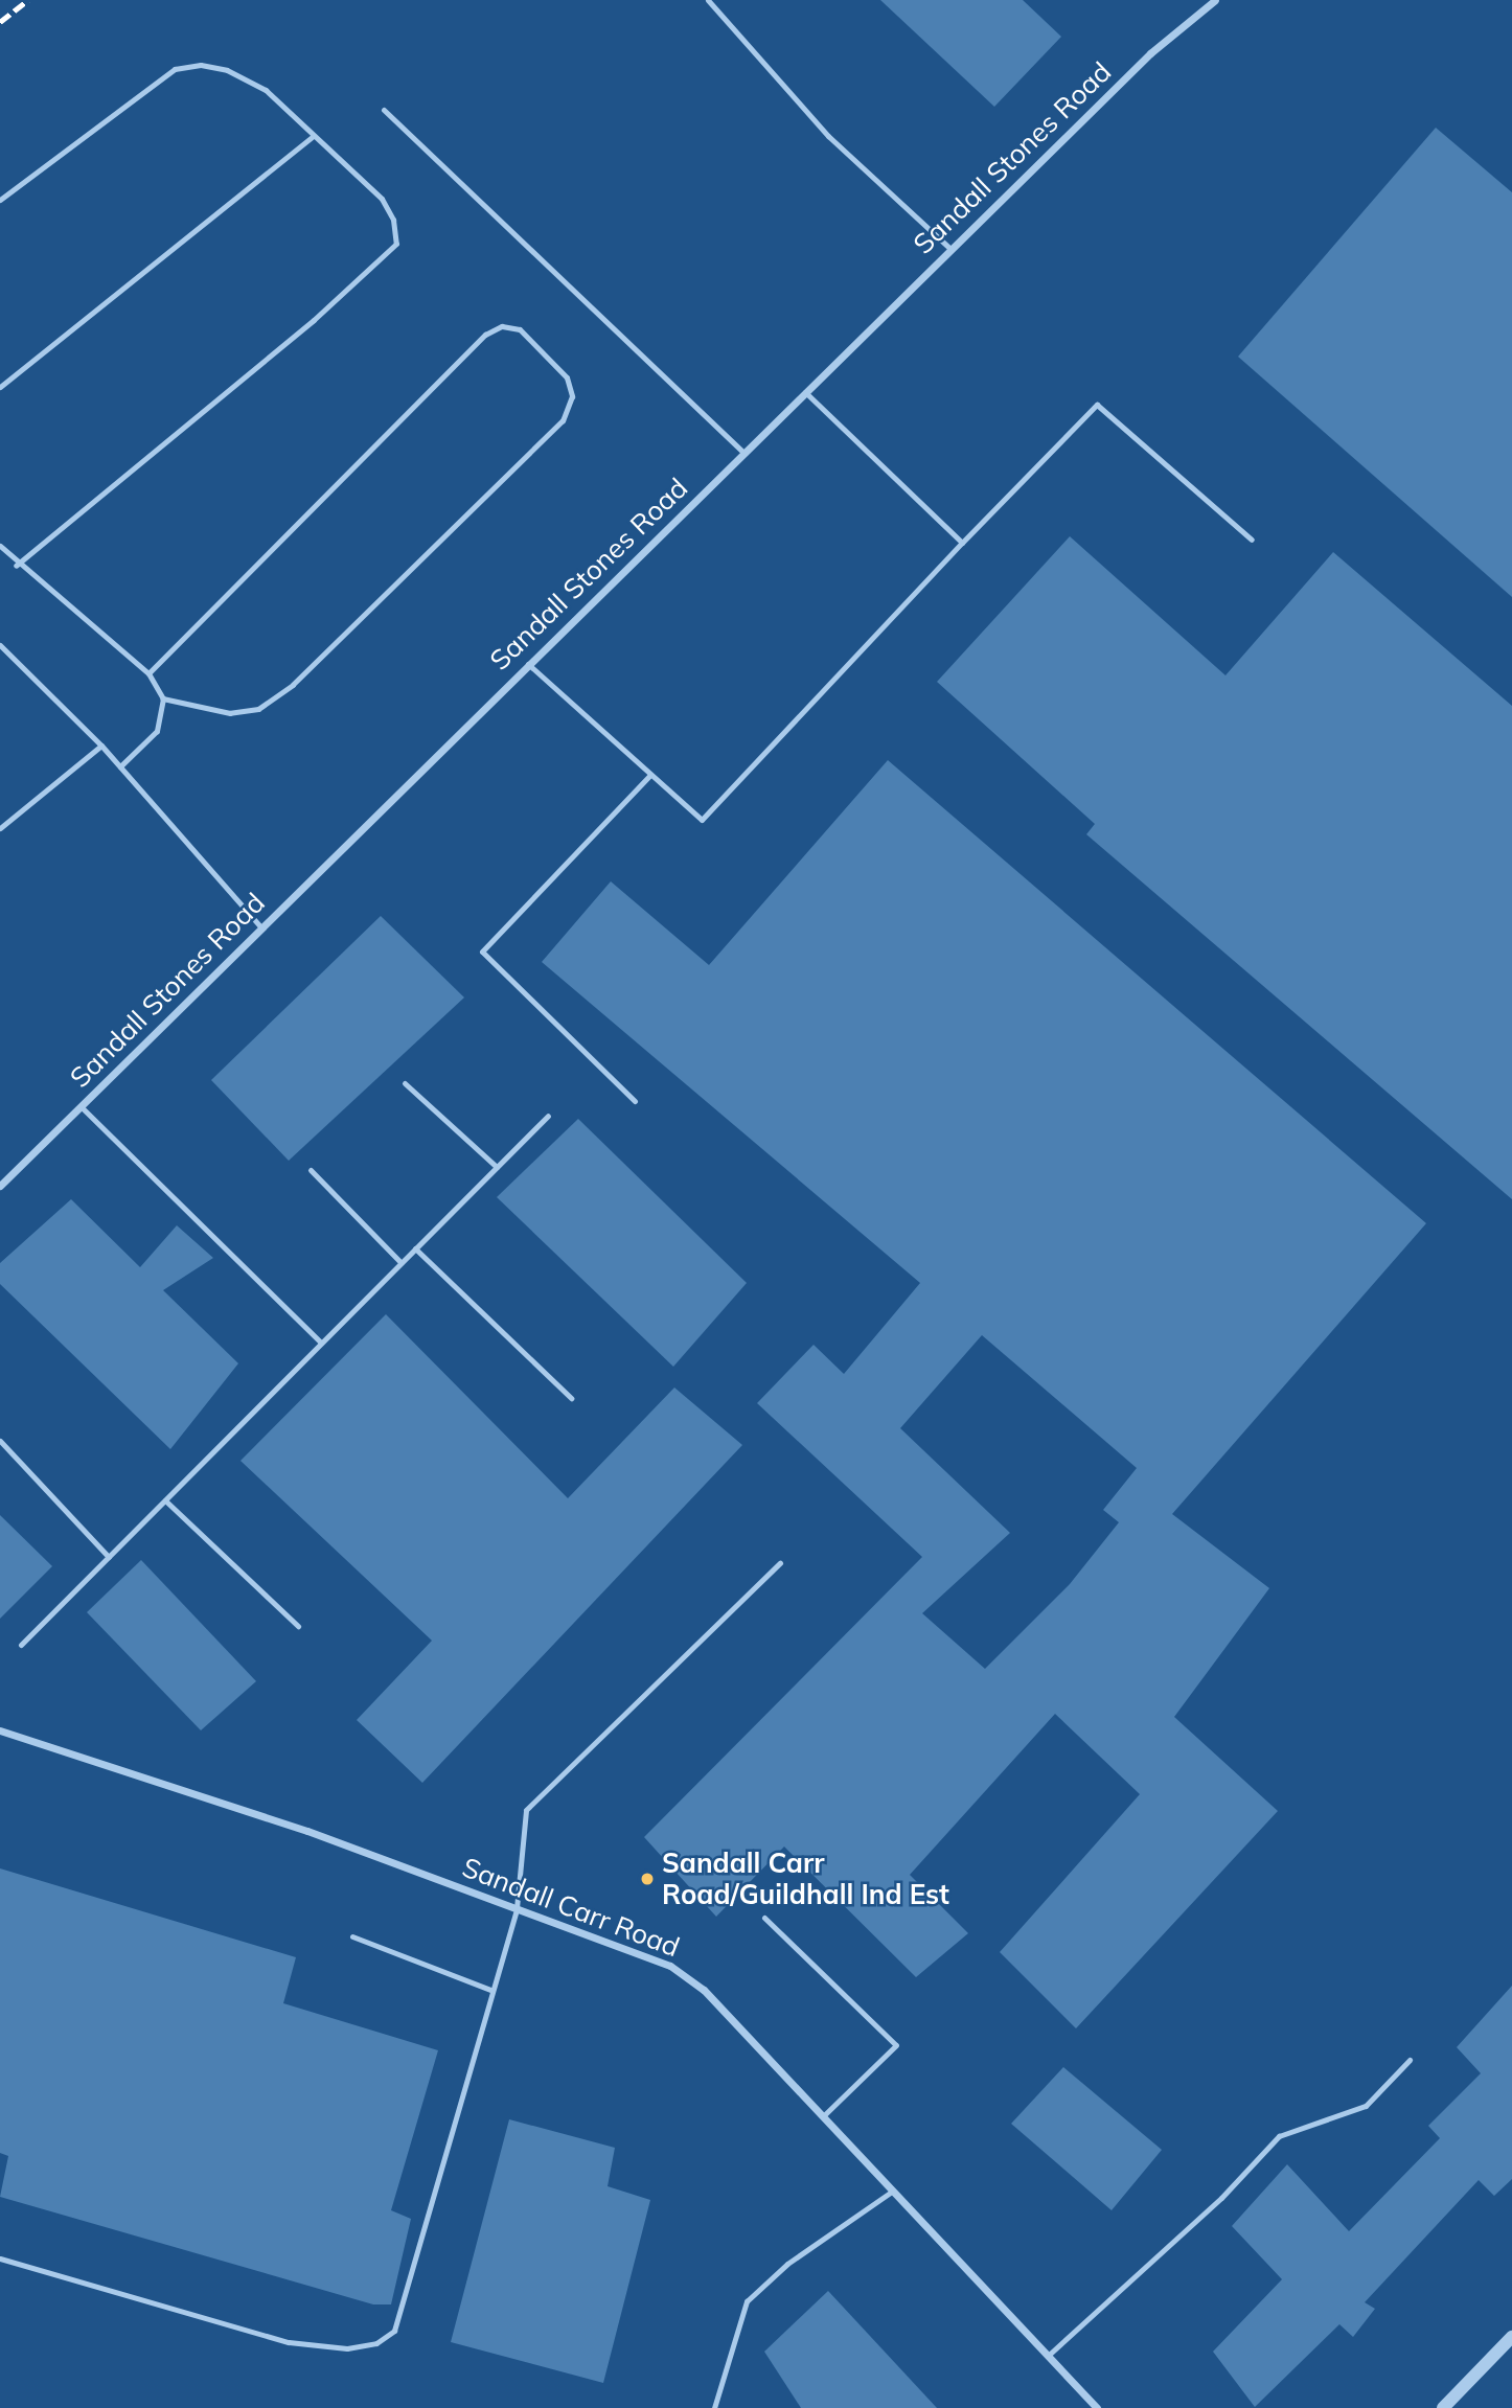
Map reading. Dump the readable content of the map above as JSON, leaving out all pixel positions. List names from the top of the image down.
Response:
{
  "streets": {
    "street": ["Sandall Stones Road", "Sandall Carr Road"]
  },
  "places": ["Sandall Carr Road/Guildhall Ind Est"]
}
